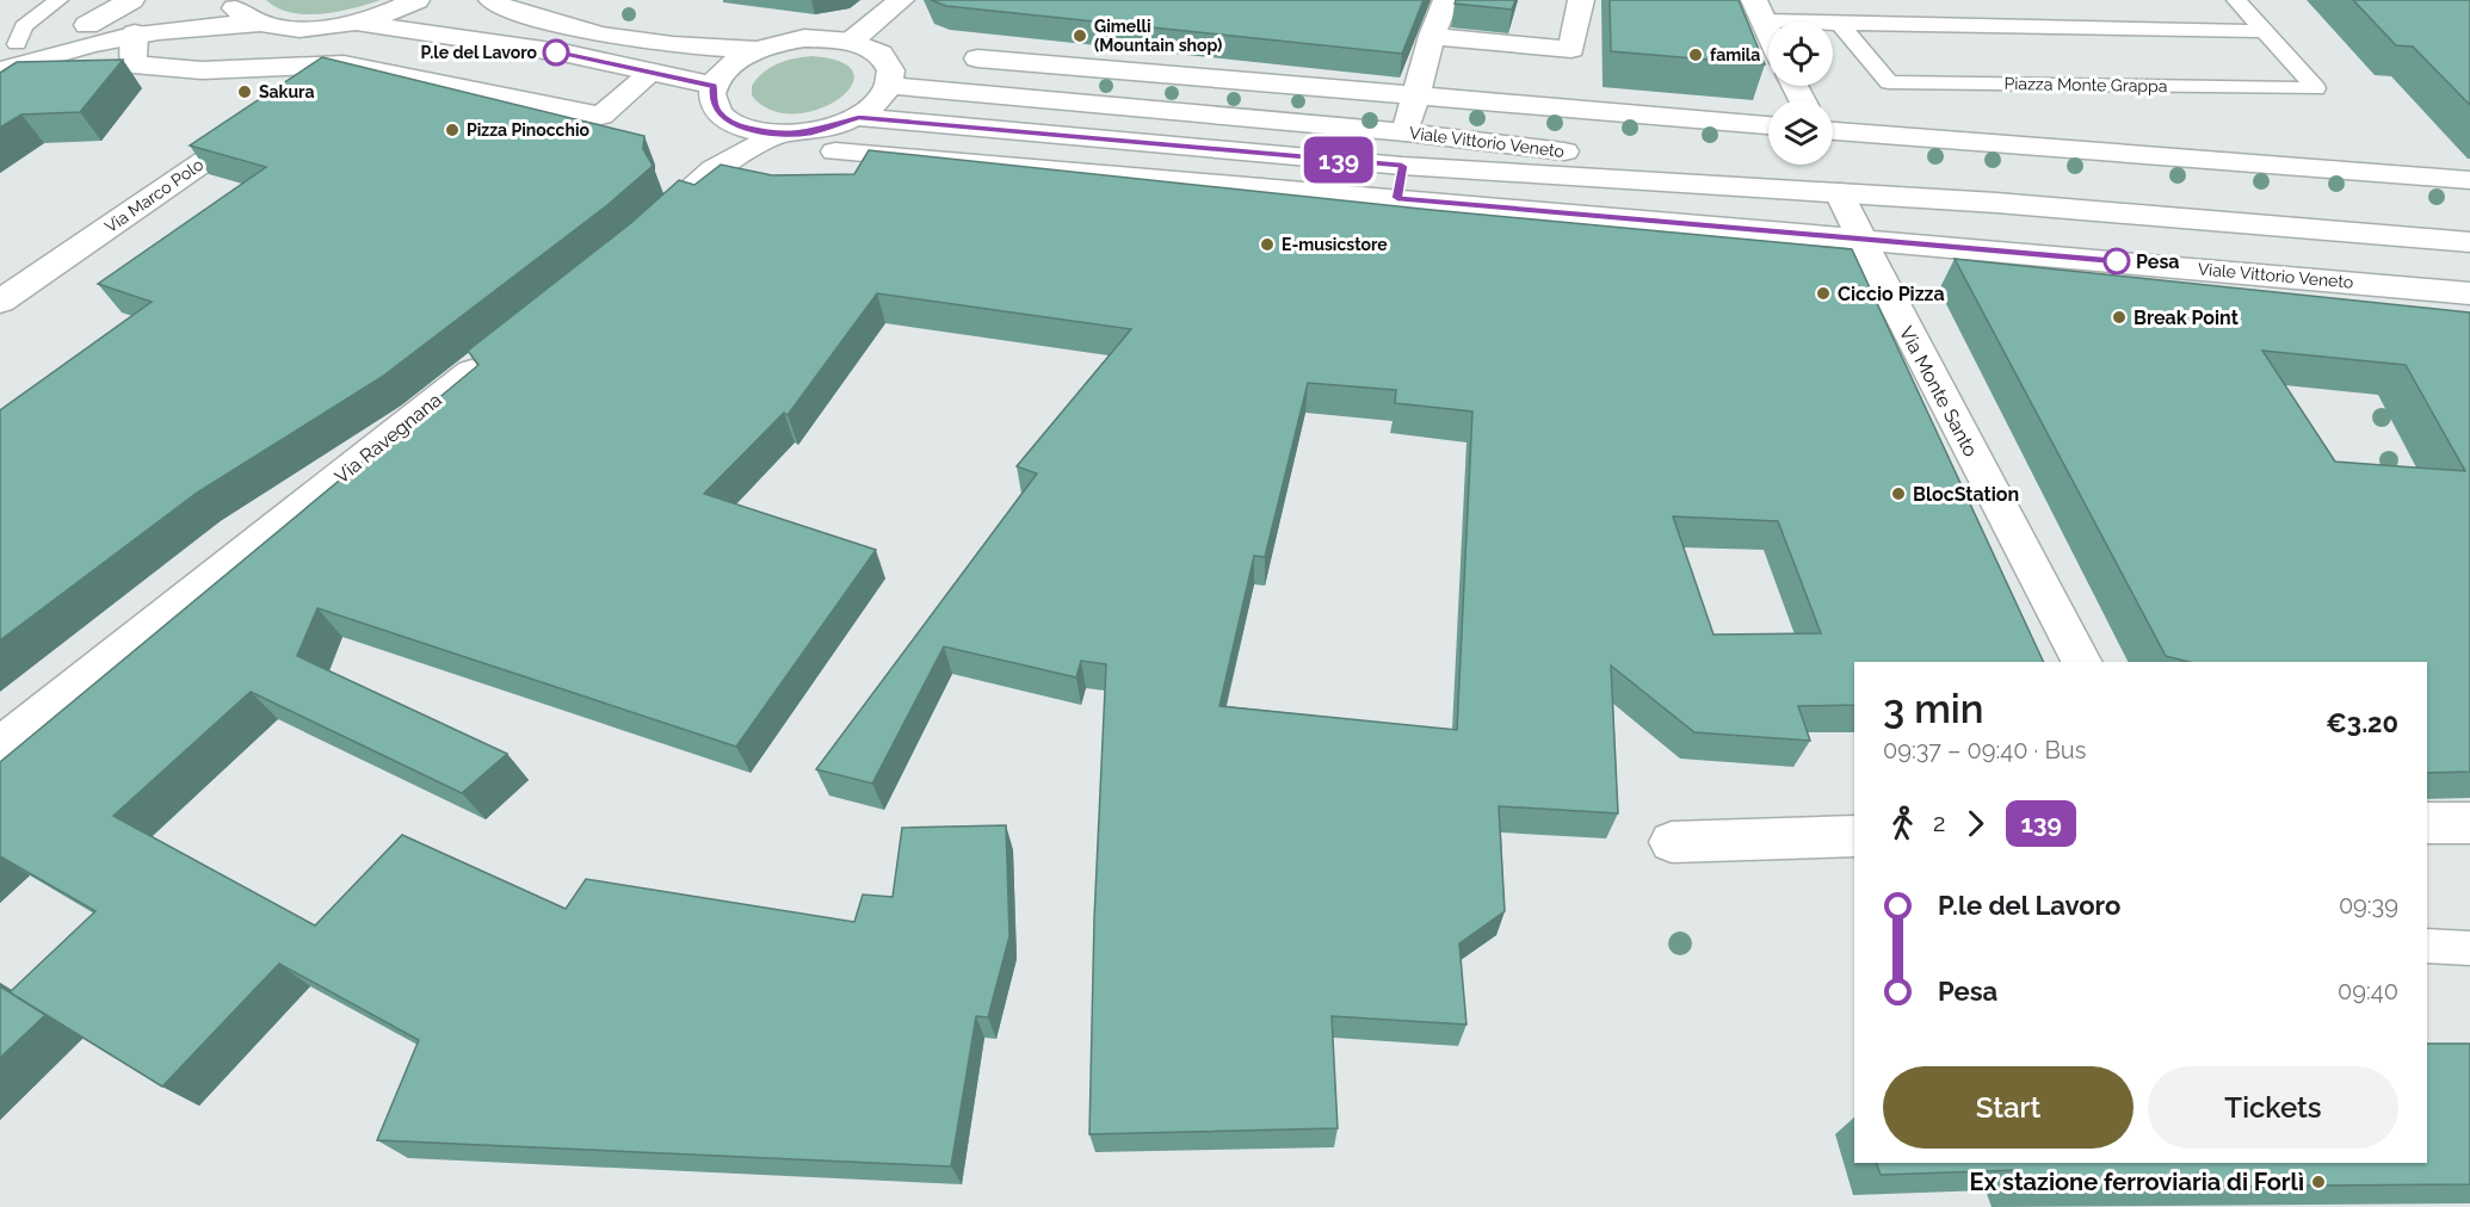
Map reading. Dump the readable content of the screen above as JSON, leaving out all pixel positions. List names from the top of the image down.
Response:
{
  "streets": {
    "street": [
      "Viale Vittorio Veneto",
      "Via Marco Polo",
      "Via Monte Santo",
      "Via Ravegnana"
    ],
    "lane": ["Piazza Monte Grappa"]
  },
  "crossings": [
    ["Viale Vittorio Veneto", "Via Monte Santo"]
  ],
  "places": [
    "Gimelli (Mountain shop)",
    "P.le del Lavoro",
    "famila",
    "Sakura",
    "Pizza Pinocchio",
    "E-musicstore",
    "Pesa",
    "Ciccio Pizza",
    "Break Point",
    "BlocStation",
    "Ex stazione ferroviaria di Forlì"
  ],
  "lines": ["bus line 139"],
  "page": {
    "on_map": "139",
    "heading": ["3 min", "09:37 – 09:40 · Bus", "€3.20"],
    "legs": ["2", "139"],
    "list": [
      {
        "name": "P.le del Lavoro",
        "value": "09:39"
      },
      {
        "name": "Pesa",
        "value": "09:40"
      }
    ],
    "buttons": ["Start", "Tickets"]
  }
}
